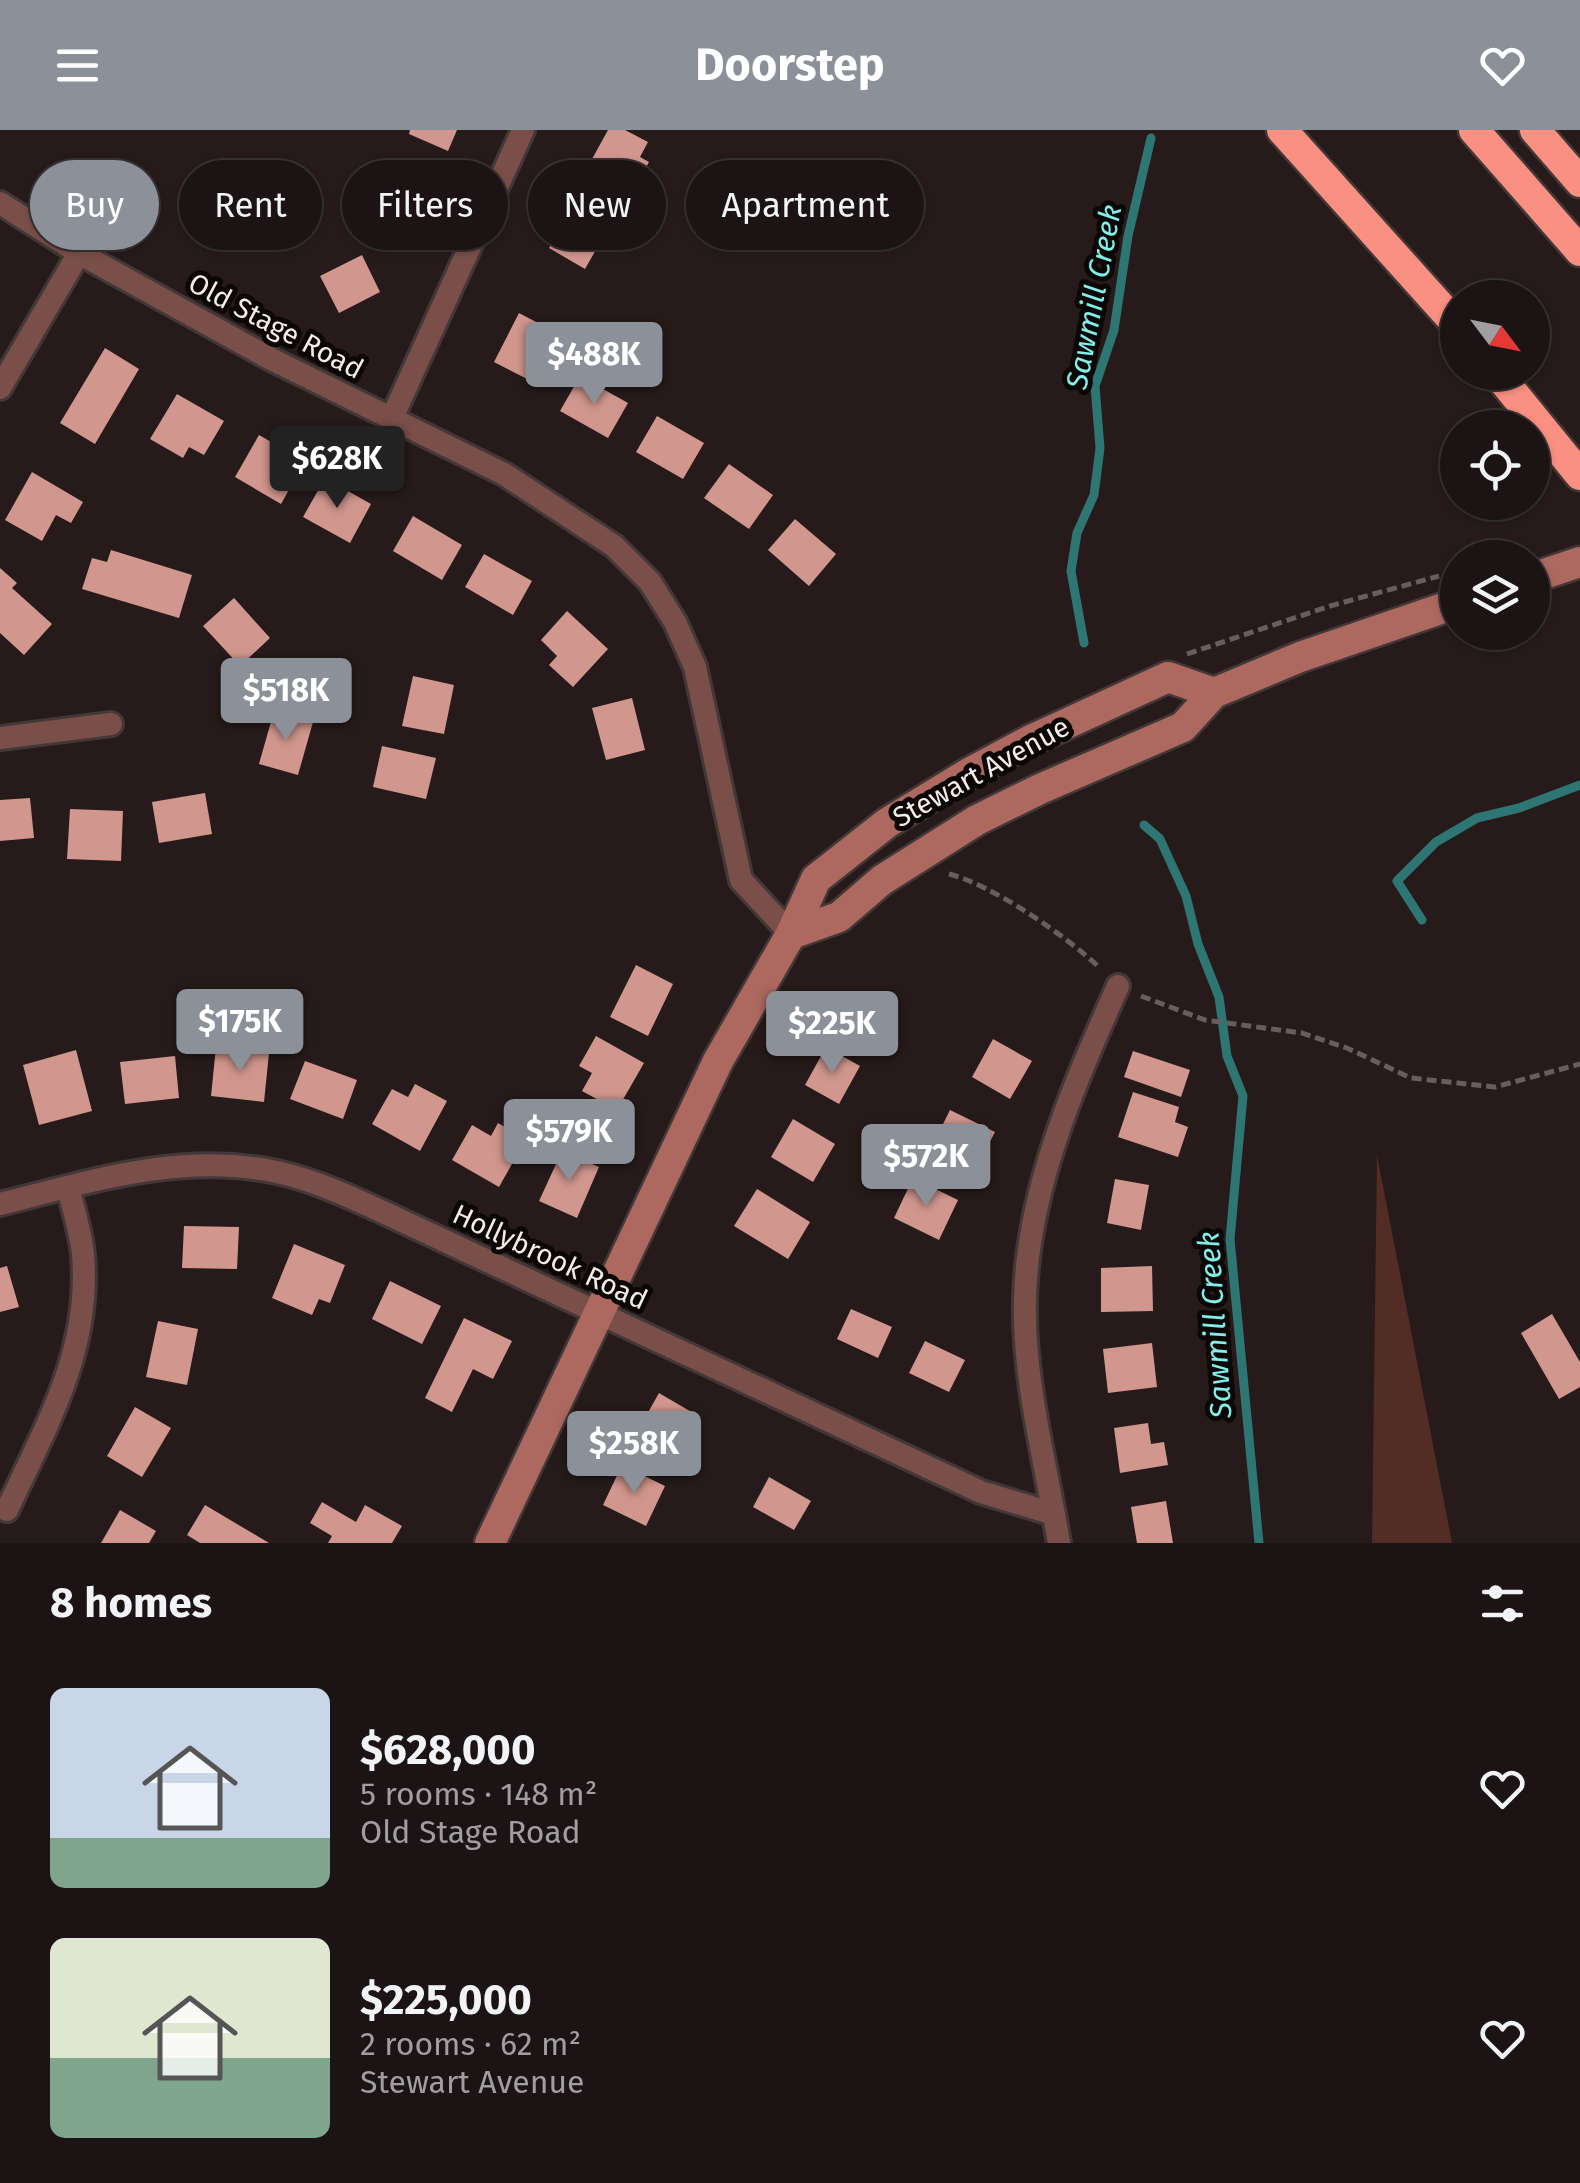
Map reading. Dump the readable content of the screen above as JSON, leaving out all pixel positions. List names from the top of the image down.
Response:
{
  "streets": {
    "street": ["Old Stage Road", "Stewart Avenue", "Hollybrook Road"]
  },
  "crossings": [
    ["Old Stage Road", "Stewart Avenue"],
    ["Stewart Avenue", "Hollybrook Road"]
  ],
  "water": ["Sawmill Creek"],
  "north": "bottom right",
  "page": {
    "header": "Doorstep",
    "chip": [
      "Buy",
      "Rent",
      "Filters",
      "New",
      "Apartment"
    ],
    "price": [
      "$488K",
      "$628K",
      "$518K",
      "$175K",
      "$225K",
      "$579K",
      "$572K",
      "$258K"
    ],
    "heading": "8 homes",
    "list": [
      {
        "name": "$628,000",
        "note": "5 rooms · 148 m² · Old Stage Road"
      },
      {
        "name": "$225,000",
        "note": "2 rooms · 62 m² · Stewart Avenue"
      }
    ]
  }
}
